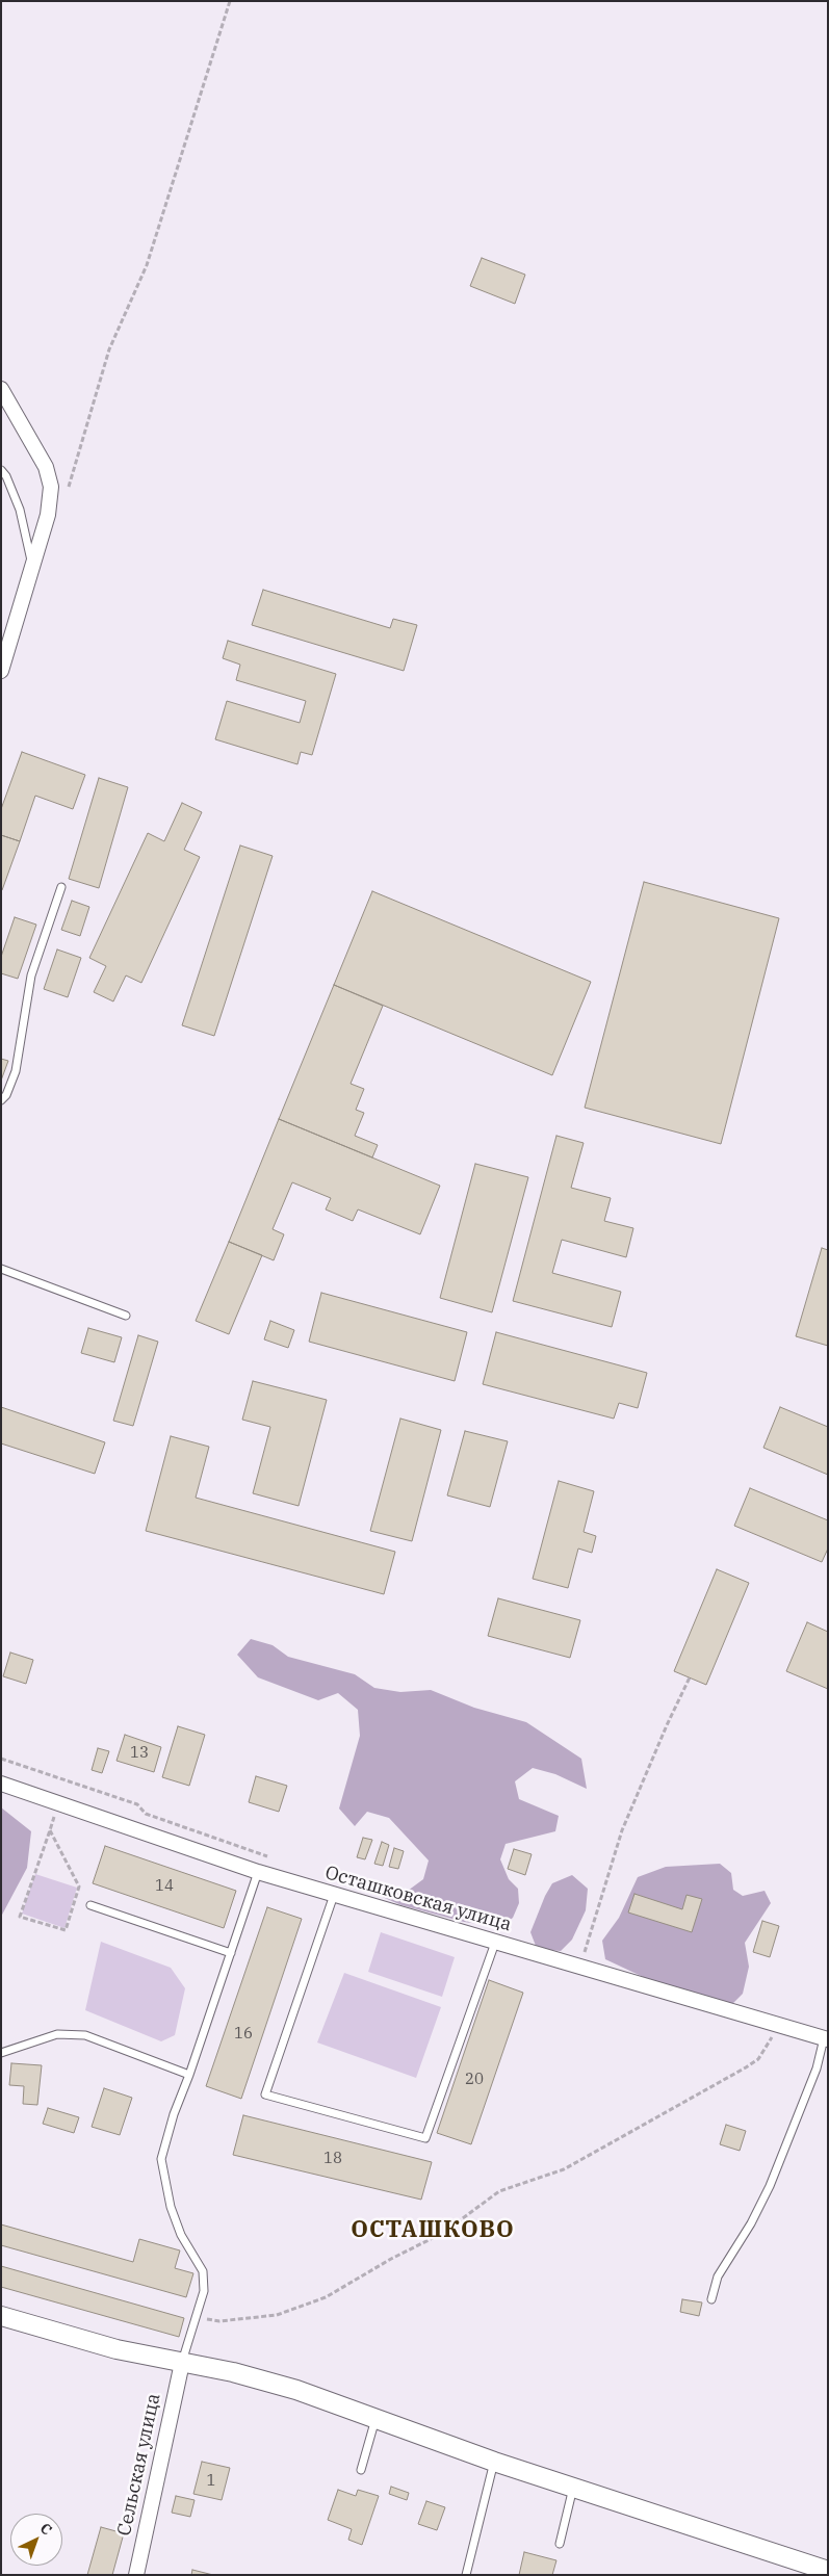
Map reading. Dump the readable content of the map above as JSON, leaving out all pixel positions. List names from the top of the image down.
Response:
{
  "streets": {
    "street": ["Осташковская улица", "Сельская улица"]
  },
  "districts": ["ОСТАШКОВО"],
  "house_numbers": [
    "13",
    "14",
    "16",
    "20",
    "18",
    "1"
  ],
  "north": "top right"
}
